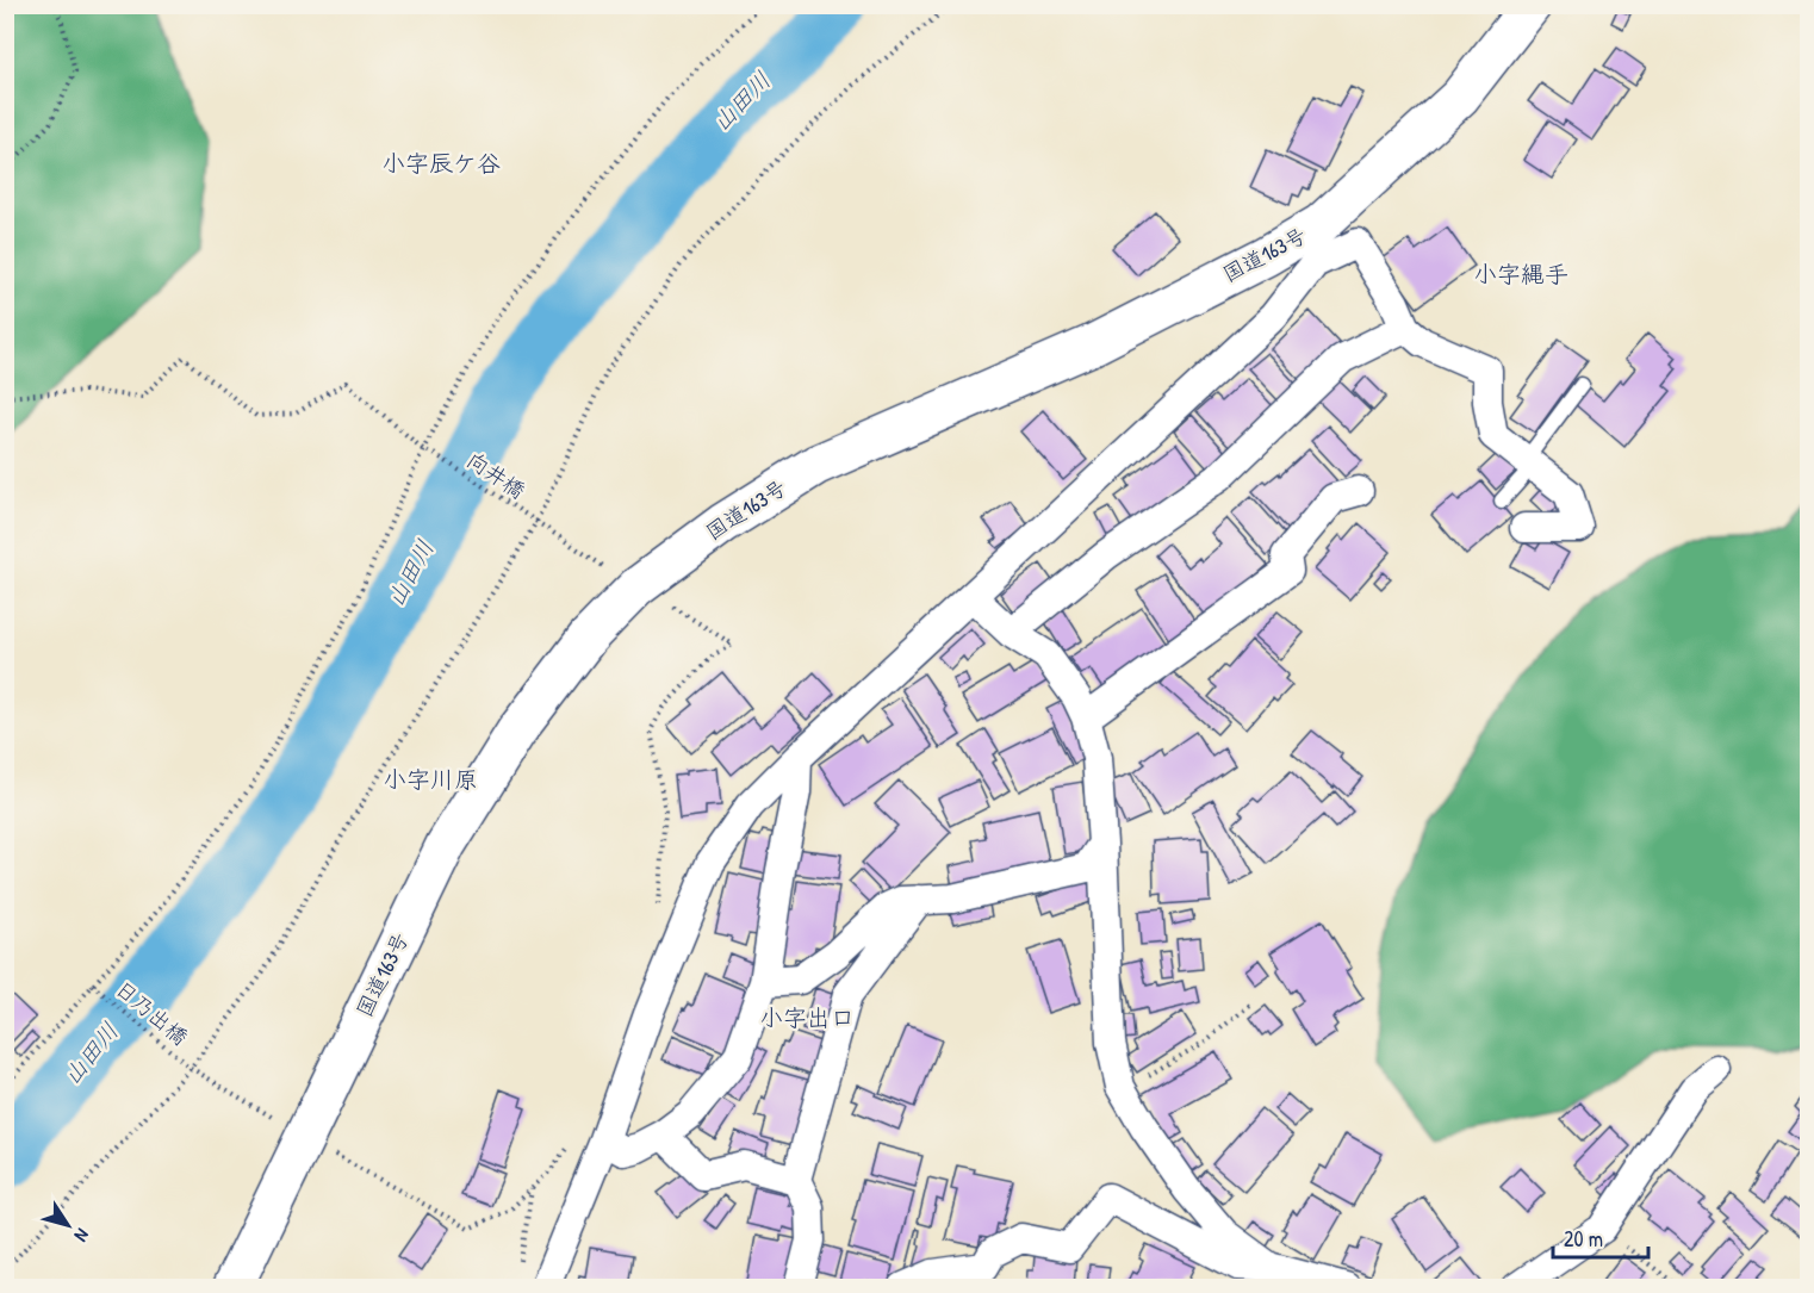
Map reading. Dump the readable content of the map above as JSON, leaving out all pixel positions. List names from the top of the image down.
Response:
{
  "streets": {
    "highway": ["国道163号"],
    "path": ["向井橋", "日乃出橋"]
  },
  "crossings": [
    ["国道163号", "向井橋"],
    ["国道163号", "日乃出橋"]
  ],
  "districts": [
    "小字辰ケ谷",
    "小字縄手",
    "小字川原",
    "小字出口"
  ],
  "water": ["山田川"],
  "scale_bar": "20 m",
  "north": "bottom right"
}
